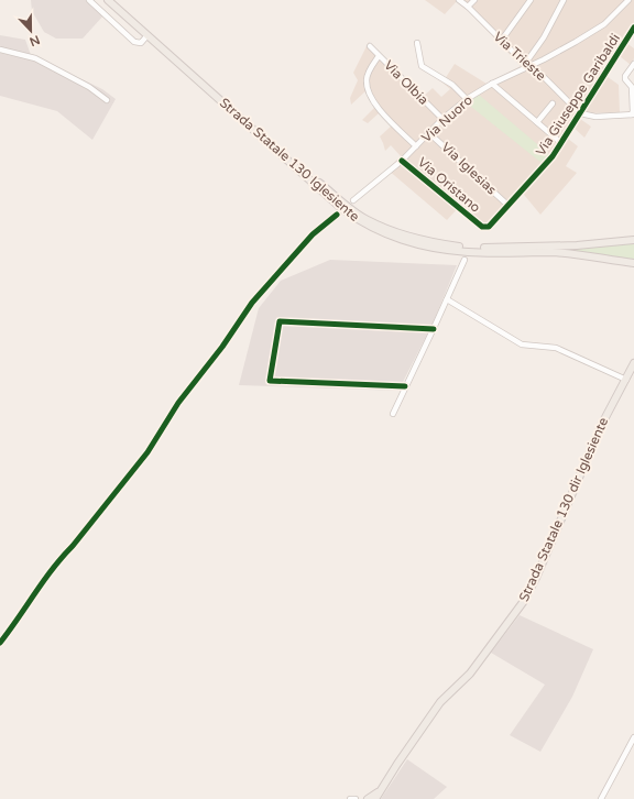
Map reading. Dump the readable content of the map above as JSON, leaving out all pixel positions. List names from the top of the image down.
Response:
{
  "streets": {
    "main road": ["Strada Statale 130 Iglesiente", "Strada Statale 130 dir Iglesiente"],
    "street": [
      "Via Trieste",
      "Via Olbia",
      "Via Giuseppe Garibaldi",
      "Via Nuoro",
      "Via Iglesias",
      "Via Oristano"
    ]
  },
  "crossings": [
    ["Via Trieste", "Via Giuseppe Garibaldi"],
    ["Via Trieste", "Via Nuoro"],
    ["Via Olbia", "Via Nuoro"],
    ["Via Giuseppe Garibaldi", "Via Iglesias"],
    ["Via Giuseppe Garibaldi", "Via Oristano"],
    ["Via Nuoro", "Via Iglesias"],
    ["Via Nuoro", "Via Oristano"]
  ],
  "north": "bottom"
}
